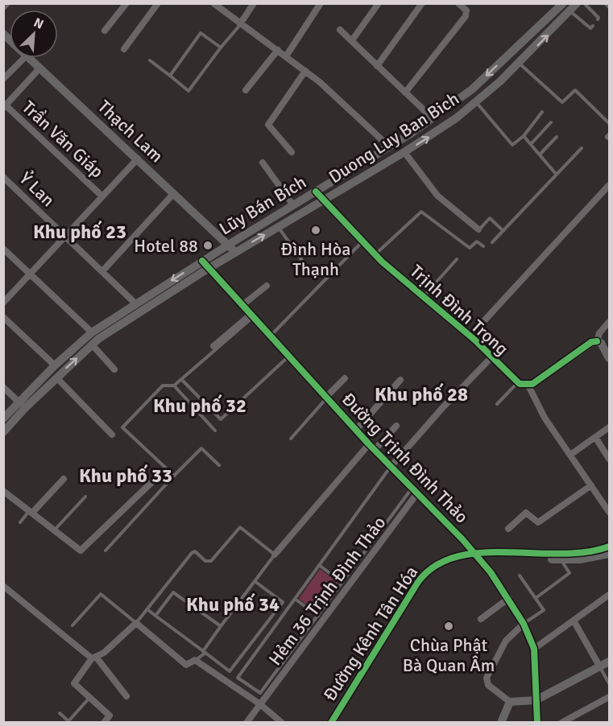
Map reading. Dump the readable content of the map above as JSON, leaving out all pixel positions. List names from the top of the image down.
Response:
{
  "streets": {
    "street": [
      "Thạch Lam",
      "Duong Luy Ban Bich",
      "Trần Văn Giáp",
      "Ỷ Lan",
      "Lũy Bán Bích",
      "Trịnh Đình Trọng",
      "Đường Trịnh Đình Thảo",
      "Hẻm 36 Trịnh Đình Thảo",
      "Đường Kênh Tân Hóa"
    ]
  },
  "crossings": [
    ["Thạch Lam", "Duong Luy Ban Bich"],
    ["Thạch Lam", "Lũy Bán Bích"],
    ["Duong Luy Ban Bich", "Lũy Bán Bích"],
    ["Duong Luy Ban Bich", "Trịnh Đình Trọng"],
    ["Duong Luy Ban Bich", "Đường Trịnh Đình Thảo"],
    ["Ỷ Lan", "Lũy Bán Bích"],
    ["Lũy Bán Bích", "Trịnh Đình Trọng"],
    ["Lũy Bán Bích", "Đường Trịnh Đình Thảo"],
    ["Đường Trịnh Đình Thảo", "Hẻm 36 Trịnh Đình Thảo"],
    ["Đường Trịnh Đình Thảo", "Đường Kênh Tân Hóa"]
  ],
  "one_way": ["Duong Luy Ban Bich"],
  "districts": [
    "Khu phố 23",
    "Khu phố 28",
    "Khu phố 32",
    "Khu phố 33",
    "Khu phố 34"
  ],
  "places": ["Đình Hòa Thạnh", "Hotel 88", "Chùa Phật Bà Quan Âm"],
  "north": "top right"
}
